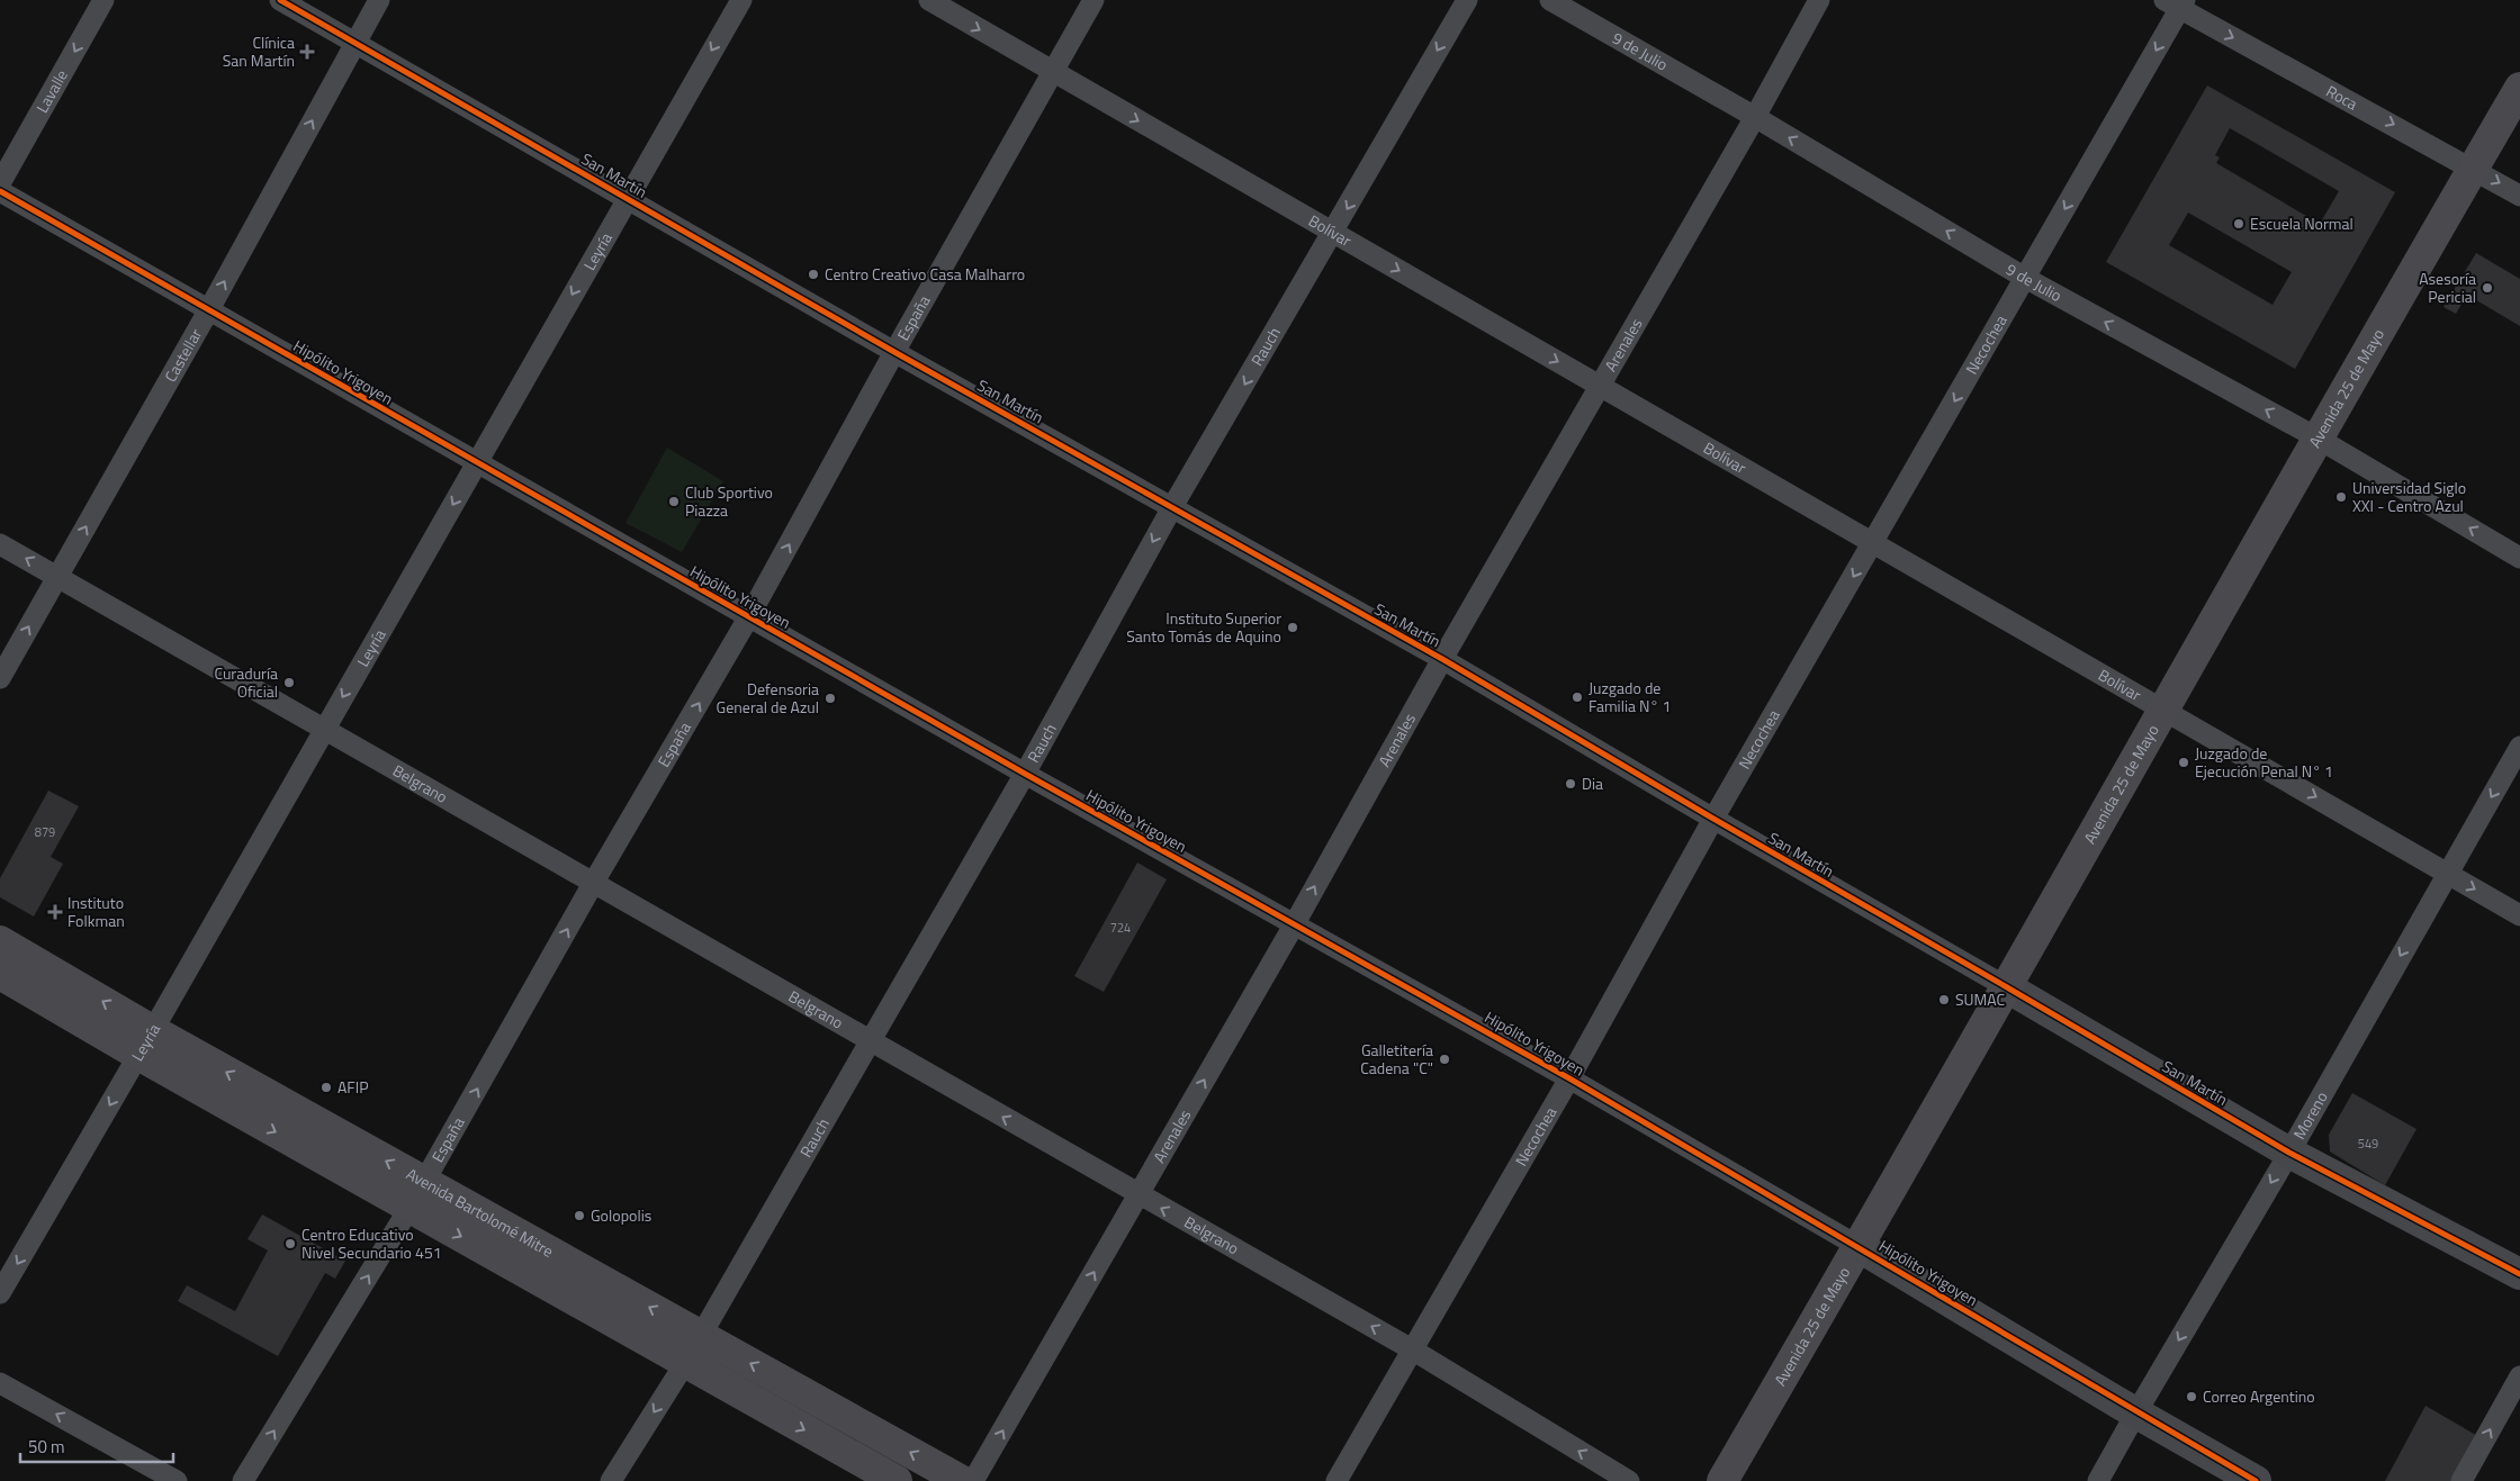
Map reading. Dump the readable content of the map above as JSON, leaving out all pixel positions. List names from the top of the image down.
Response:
{
  "streets": {
    "main road": ["Avenida 25 de Mayo", "Avenida Bartolomé Mitre"],
    "street": [
      "9 de Julio",
      "Lavalle",
      "Roca",
      "San Martín",
      "Bolívar",
      "Leyría",
      "España",
      "Arenales",
      "Necochea",
      "Rauch",
      "Castellar",
      "Hipólito Yrigoyen",
      "Belgrano",
      "Moreno"
    ]
  },
  "crossings": [
    ["9 de Julio", "Arenales"],
    ["9 de Julio", "Necochea"],
    ["9 de Julio", "Avenida 25 de Mayo"],
    ["Roca", "Necochea"],
    ["Roca", "Avenida 25 de Mayo"],
    ["San Martín", "Leyría"],
    ["San Martín", "España"],
    ["San Martín", "Arenales"],
    ["San Martín", "Necochea"],
    ["San Martín", "Rauch"],
    ["San Martín", "Castellar"],
    ["San Martín", "Avenida 25 de Mayo"],
    ["San Martín", "Moreno"],
    ["Bolívar", "España"],
    ["Bolívar", "Arenales"],
    ["Bolívar", "Necochea"],
    ["Bolívar", "Rauch"],
    ["Bolívar", "Avenida 25 de Mayo"],
    ["Bolívar", "Moreno"],
    ["Leyría", "Hipólito Yrigoyen"],
    ["Leyría", "Belgrano"],
    ["Leyría", "Avenida Bartolomé Mitre"],
    ["España", "Hipólito Yrigoyen"],
    ["España", "Belgrano"],
    ["España", "Avenida Bartolomé Mitre"],
    ["Arenales", "Hipólito Yrigoyen"],
    ["Arenales", "Belgrano"],
    ["Necochea", "Hipólito Yrigoyen"],
    ["Necochea", "Belgrano"],
    ["Rauch", "Hipólito Yrigoyen"],
    ["Rauch", "Belgrano"],
    ["Rauch", "Avenida Bartolomé Mitre"],
    ["Castellar", "Hipólito Yrigoyen"],
    ["Castellar", "Belgrano"],
    ["Hipólito Yrigoyen", "Avenida 25 de Mayo"],
    ["Hipólito Yrigoyen", "Moreno"]
  ],
  "one_way": [
    "9 de Julio",
    "Lavalle",
    "Roca",
    "Bolívar",
    "Leyría",
    "España",
    "Arenales",
    "Necochea",
    "Rauch",
    "Castellar",
    "Belgrano",
    "Moreno"
  ],
  "places": {
    "health": ["Clínica San Martín", "Instituto Folkman"],
    "other": [
      "Escuela Normal",
      "Centro Creativo Casa Malharro",
      "Asesoría Pericial",
      "Universidad Siglo XXI - Centro Azul",
      "Club Sportivo Piazza",
      "Instituto Superior Santo Tomás de Aquino",
      "Curaduría Oficial",
      "Juzgado de Familia N° 1",
      "Defensoria General de Azul",
      "Juzgado de Ejecución Penal N° 1",
      "Dia",
      "SUMAC",
      "Galletitería Cadena \"C\"",
      "AFIP",
      "Golopolis",
      "Centro Educativo Nivel Secundario 451",
      "Correo Argentino"
    ]
  },
  "house_numbers": ["879", "724", "549"],
  "scale_bar": "50 m"
}
